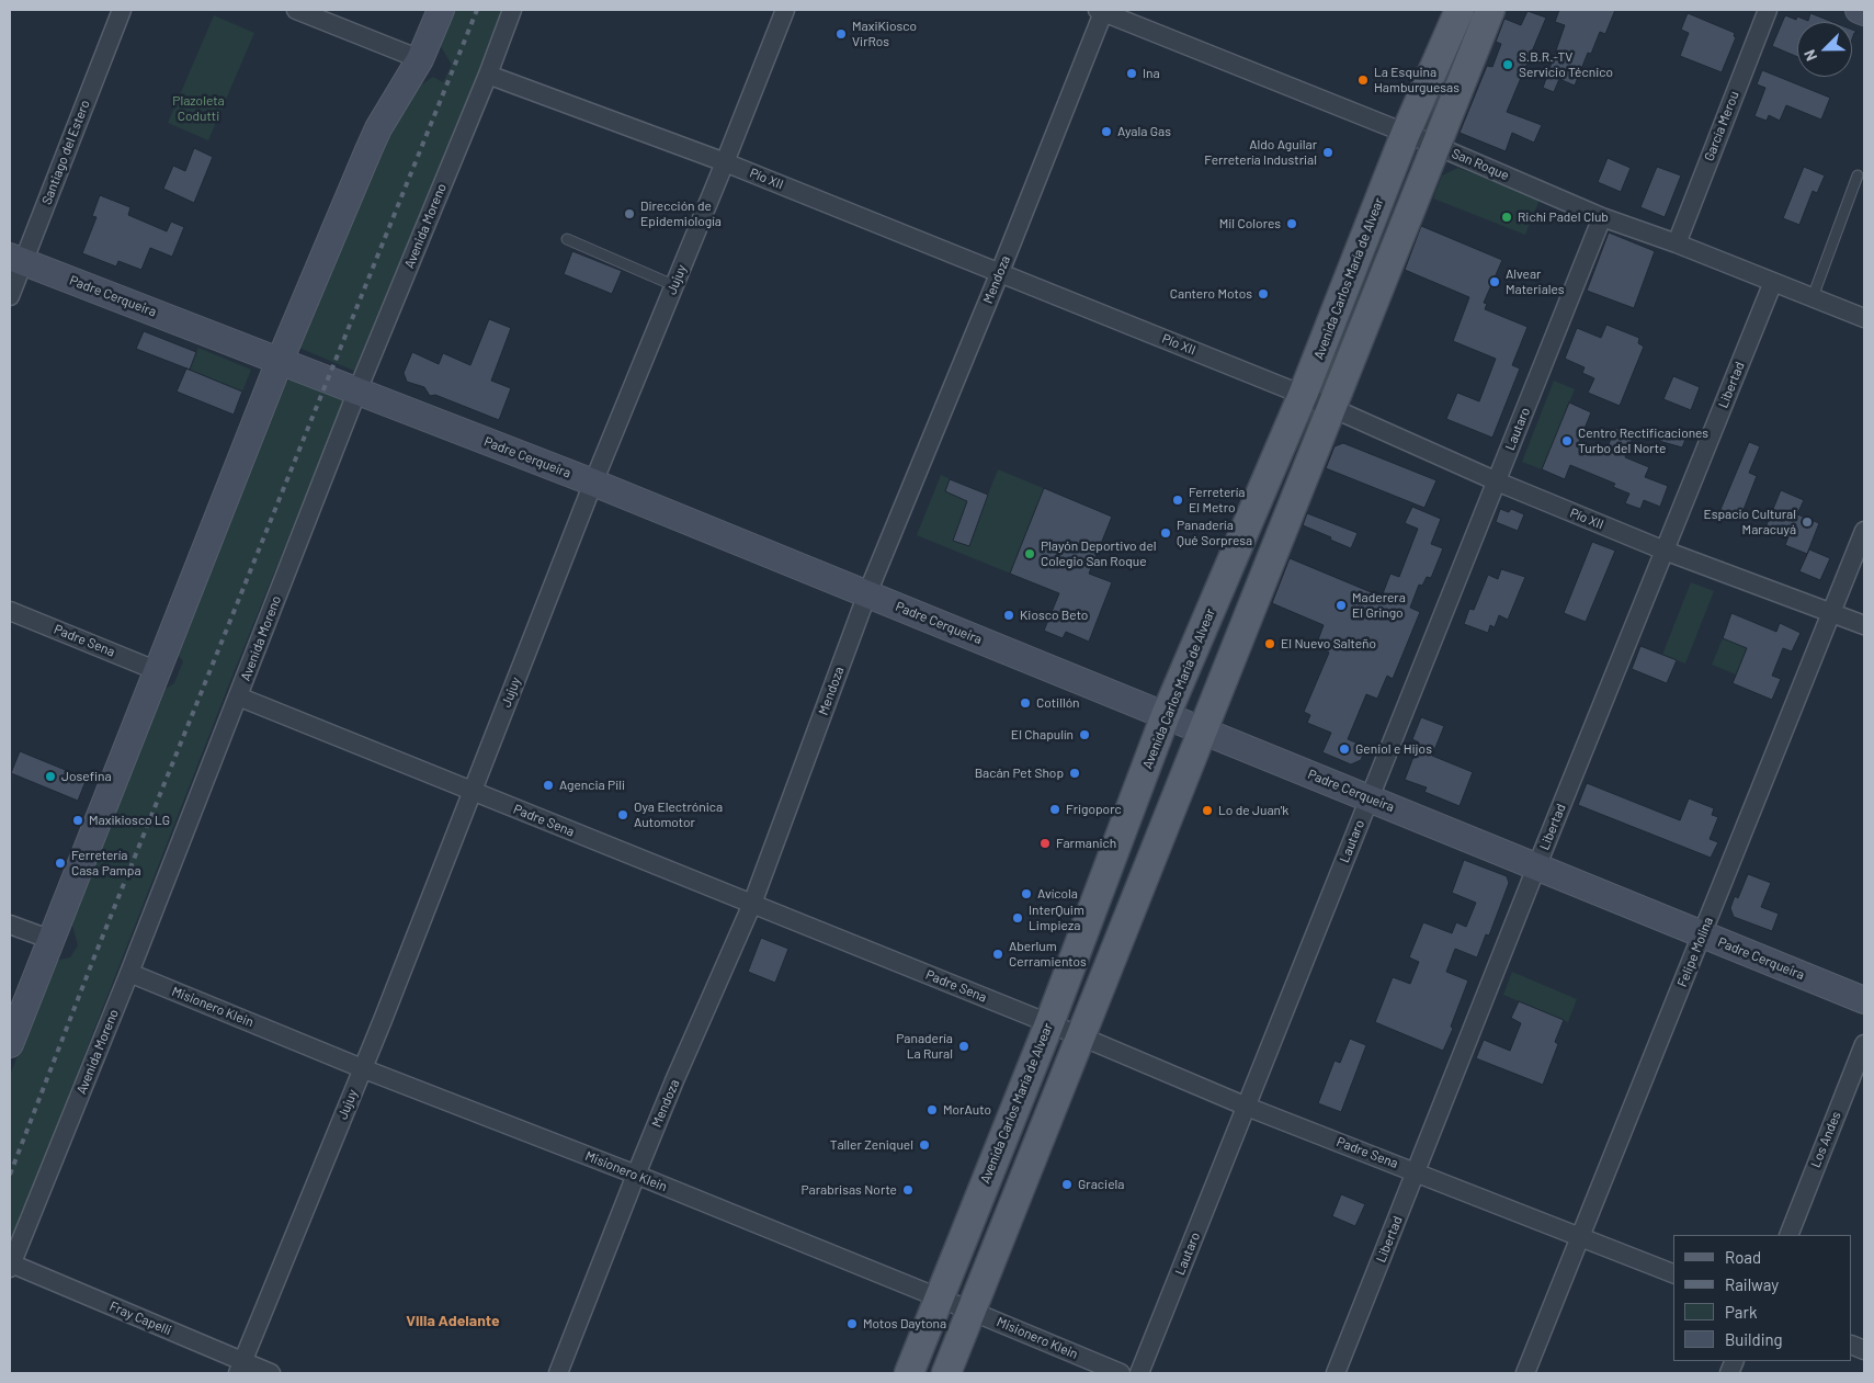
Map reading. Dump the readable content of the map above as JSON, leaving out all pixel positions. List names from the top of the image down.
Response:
{
  "streets": {
    "main road": ["Avenida Carlos María de Alvear"],
    "street": [
      "García Merou",
      "Santiago del Estero",
      "San Roque",
      "Pío XII",
      "Avenida Moreno",
      "Jujuy",
      "Mendoza",
      "Padre Cerqueira",
      "Libertad",
      "Lautaro",
      "Padre Sena",
      "Felipe Molina",
      "Misionero Klein",
      "Los Andes",
      "Fray Capelli"
    ]
  },
  "crossings": [
    ["García Merou", "San Roque"],
    ["Santiago del Estero", "Padre Cerqueira"],
    ["San Roque", "Avenida Carlos María de Alvear"],
    ["San Roque", "Mendoza"],
    ["San Roque", "Libertad"],
    ["San Roque", "Lautaro"],
    ["Pío XII", "Avenida Moreno"],
    ["Pío XII", "Avenida Carlos María de Alvear"],
    ["Pío XII", "Jujuy"],
    ["Pío XII", "Mendoza"],
    ["Pío XII", "Libertad"],
    ["Pío XII", "Lautaro"],
    ["Pío XII", "Felipe Molina"],
    ["Avenida Moreno", "Padre Cerqueira"],
    ["Avenida Moreno", "Padre Sena"],
    ["Avenida Moreno", "Misionero Klein"],
    ["Avenida Moreno", "Fray Capelli"],
    ["Avenida Carlos María de Alvear", "Padre Cerqueira"],
    ["Avenida Carlos María de Alvear", "Padre Sena"],
    ["Avenida Carlos María de Alvear", "Misionero Klein"],
    ["Jujuy", "Padre Cerqueira"],
    ["Jujuy", "Padre Sena"],
    ["Jujuy", "Misionero Klein"],
    ["Jujuy", "Fray Capelli"],
    ["Mendoza", "Padre Cerqueira"],
    ["Mendoza", "Padre Sena"],
    ["Mendoza", "Misionero Klein"],
    ["Padre Cerqueira", "Libertad"],
    ["Padre Cerqueira", "Lautaro"],
    ["Padre Cerqueira", "Felipe Molina"],
    ["Libertad", "Padre Sena"],
    ["Lautaro", "Padre Sena"],
    ["Padre Sena", "Felipe Molina"]
  ],
  "districts": ["Villa Adelante"],
  "parks": ["Plazoleta Codutti"],
  "places": [
    "MaxiKiosco VirRos",
    "S.B.R.-TV Servicio Técnico",
    "Ina",
    "La Esquina Hamburguesas",
    "Ayala Gas",
    "Aldo Aguilar Ferretería Industrial",
    "Dirección de Epidemiología",
    "Richi Padel Club",
    "Mil Colores",
    "Alvear Materiales",
    "Cantero Motos",
    "Centro Rectificaciones Turbo del Norte",
    "Ferretería El Metro",
    "Espacio Cultural Maracuyá",
    "Panadería Qué Sorpresa",
    "Playón Deportivo del Colegio San Roque",
    "Maderera El Gringo",
    "Kiosco Beto",
    "El Nuevo Salteño",
    "Cotillón",
    "El Chapulín",
    "Geniol e Hijos",
    "Bacán Pet Shop",
    "Josefina",
    "Agencia Pili",
    "Frigoporc",
    "Lo de Juan'k",
    "Oya Electrónica Automotor",
    "Maxikiosco LG",
    "Farmanich",
    "Ferretería Casa Pampa",
    "Avícola",
    "InterQuim Limpieza",
    "Aberlum Cerramientos",
    "Panadería La Rural",
    "MorAuto",
    "Taller Zeniquel",
    "Graciela",
    "Parabrisas Norte",
    "Motos Daytona"
  ],
  "legend": [
    "Road",
    "Railway",
    "Park",
    "Building"
  ],
  "north": "bottom left"
}
